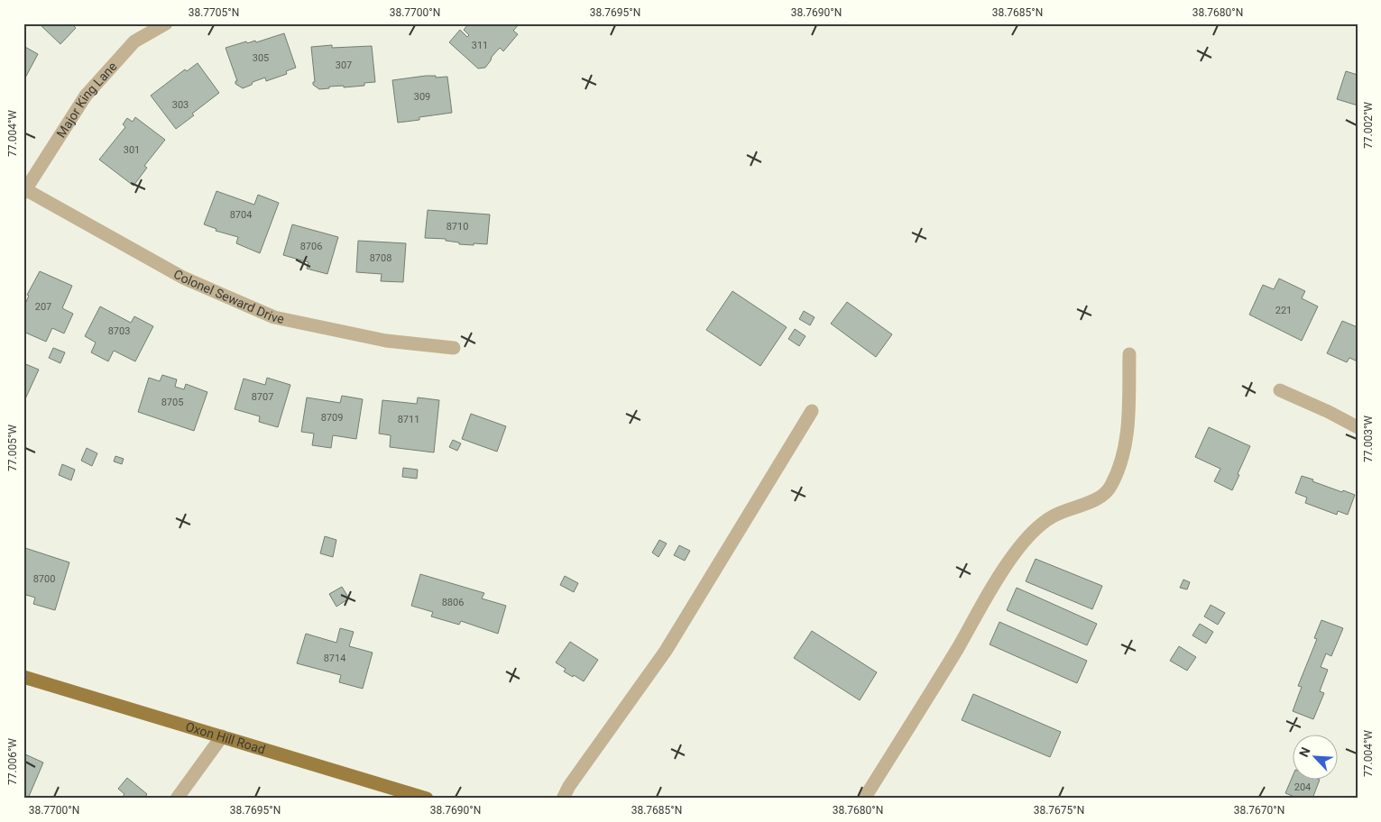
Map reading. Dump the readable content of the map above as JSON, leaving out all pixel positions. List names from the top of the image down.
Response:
{
  "streets": {
    "main road": ["Oxon Hill Road"],
    "street": ["Major King Lane", "Colonel Seward Drive"]
  },
  "crossings": [
    ["Major King Lane", "Colonel Seward Drive"]
  ],
  "house_numbers": [
    "311",
    "305",
    "307",
    "309",
    "303",
    "301",
    "8704",
    "8710",
    "8706",
    "8708",
    "207",
    "221",
    "8703",
    "8707",
    "8705",
    "8709",
    "8711",
    "8700",
    "8806",
    "8714",
    "204"
  ],
  "north": "top left",
  "coordinates": [
    "38.7705°N",
    "38.7700°N",
    "38.7695°N",
    "38.7690°N",
    "38.7685°N",
    "38.7680°N",
    "77.002°W",
    "77.004°W",
    "77.003°W",
    "77.005°W",
    "77.006°W",
    "38.7675°N",
    "38.7670°N"
  ]
}
